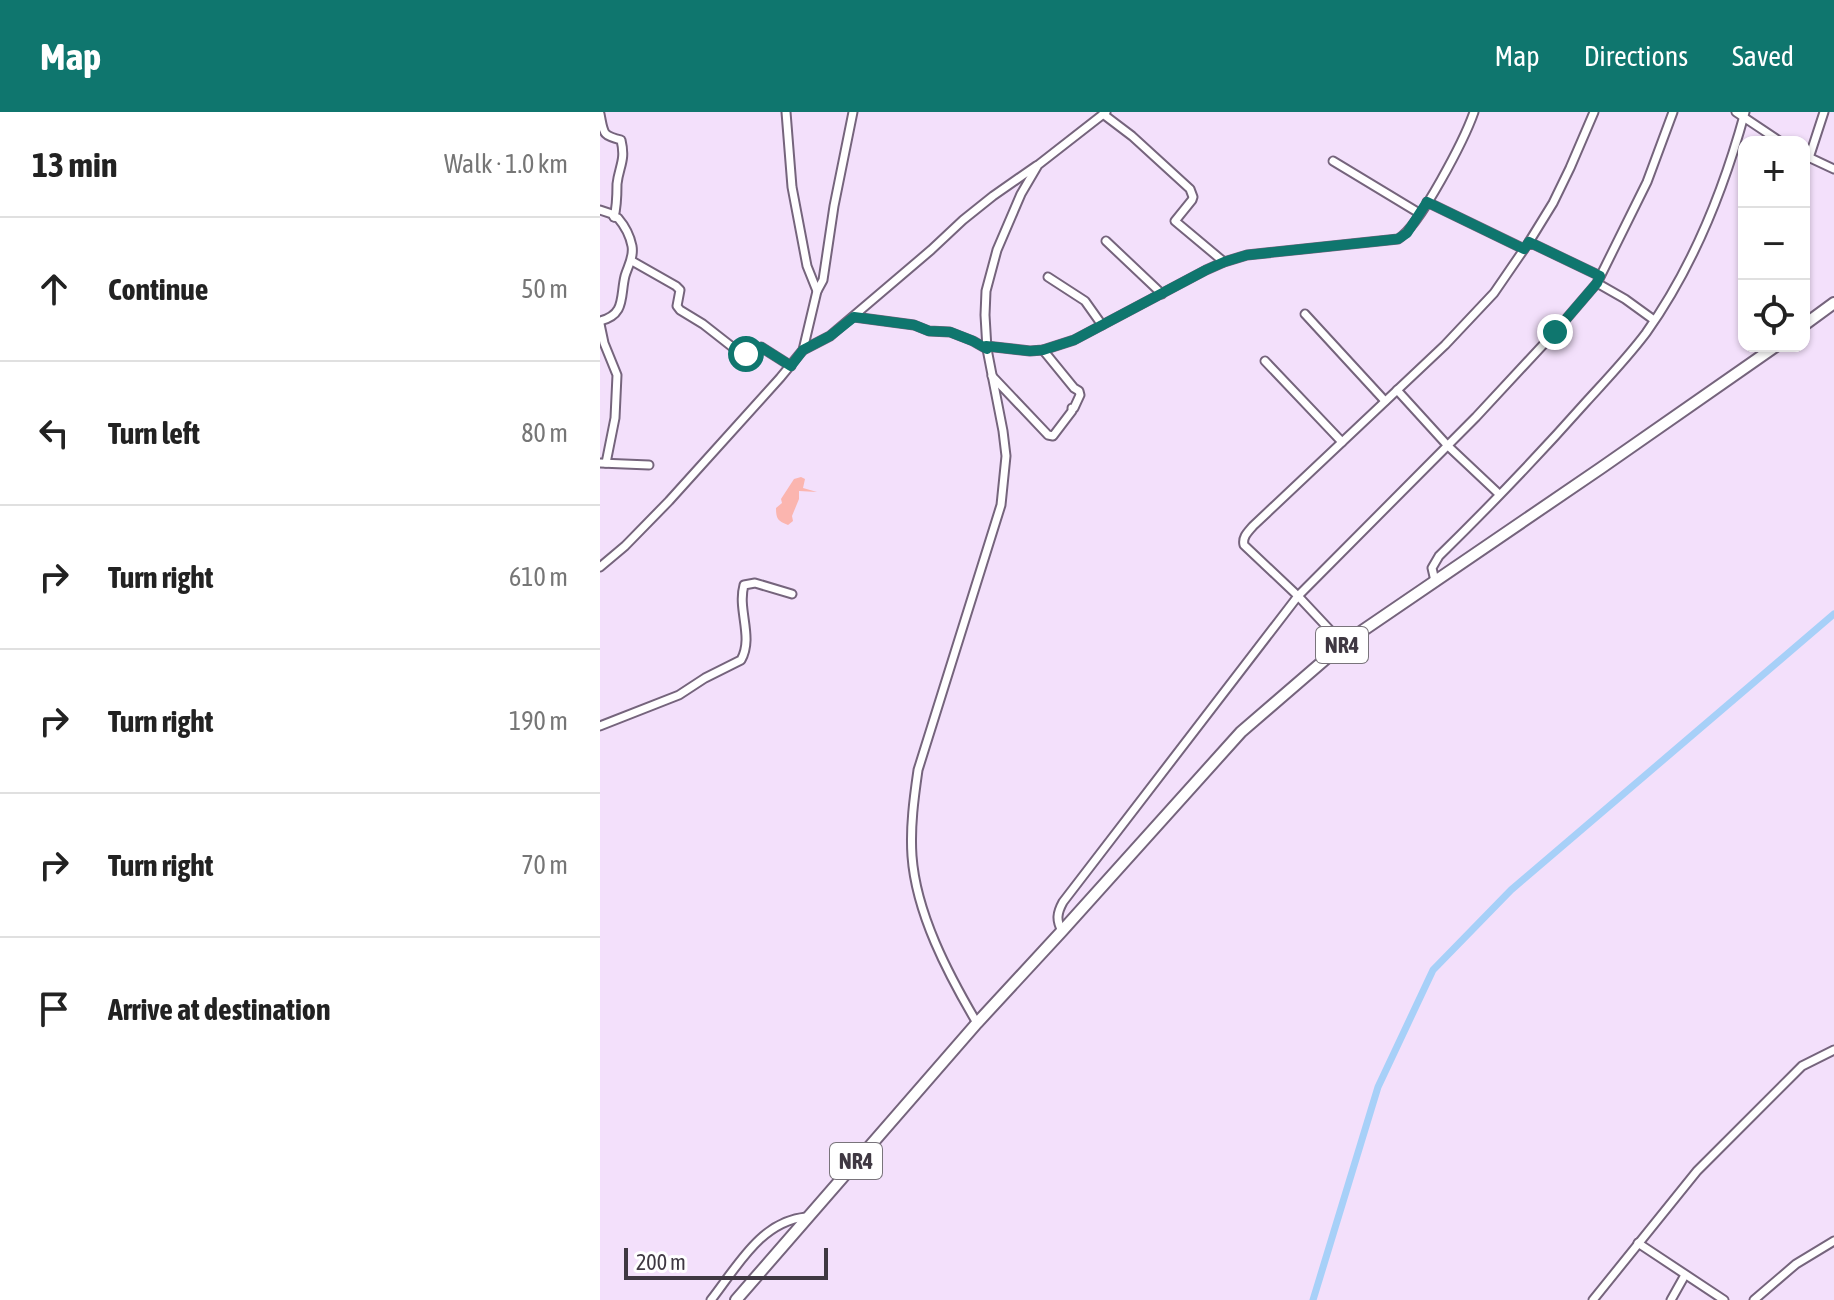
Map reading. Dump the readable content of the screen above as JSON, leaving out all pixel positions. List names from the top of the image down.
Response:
{
  "streets": {
    "highway": ["NR4"]
  },
  "scale_bar": "200 m",
  "page": {
    "header": "Map",
    "nav": ["Map", "Directions", "Saved"],
    "heading": ["13 min", "Walk · 1.0 km"],
    "map_buttons": ["+", "−"],
    "list": [
      ["Continue", "50 m"],
      ["Turn left", "80 m"],
      ["Turn right", "610 m"],
      ["Turn right", "190 m"],
      ["Turn right", "70 m"],
      "Arrive at destination"
    ],
    "scale": "200 m"
  }
}
